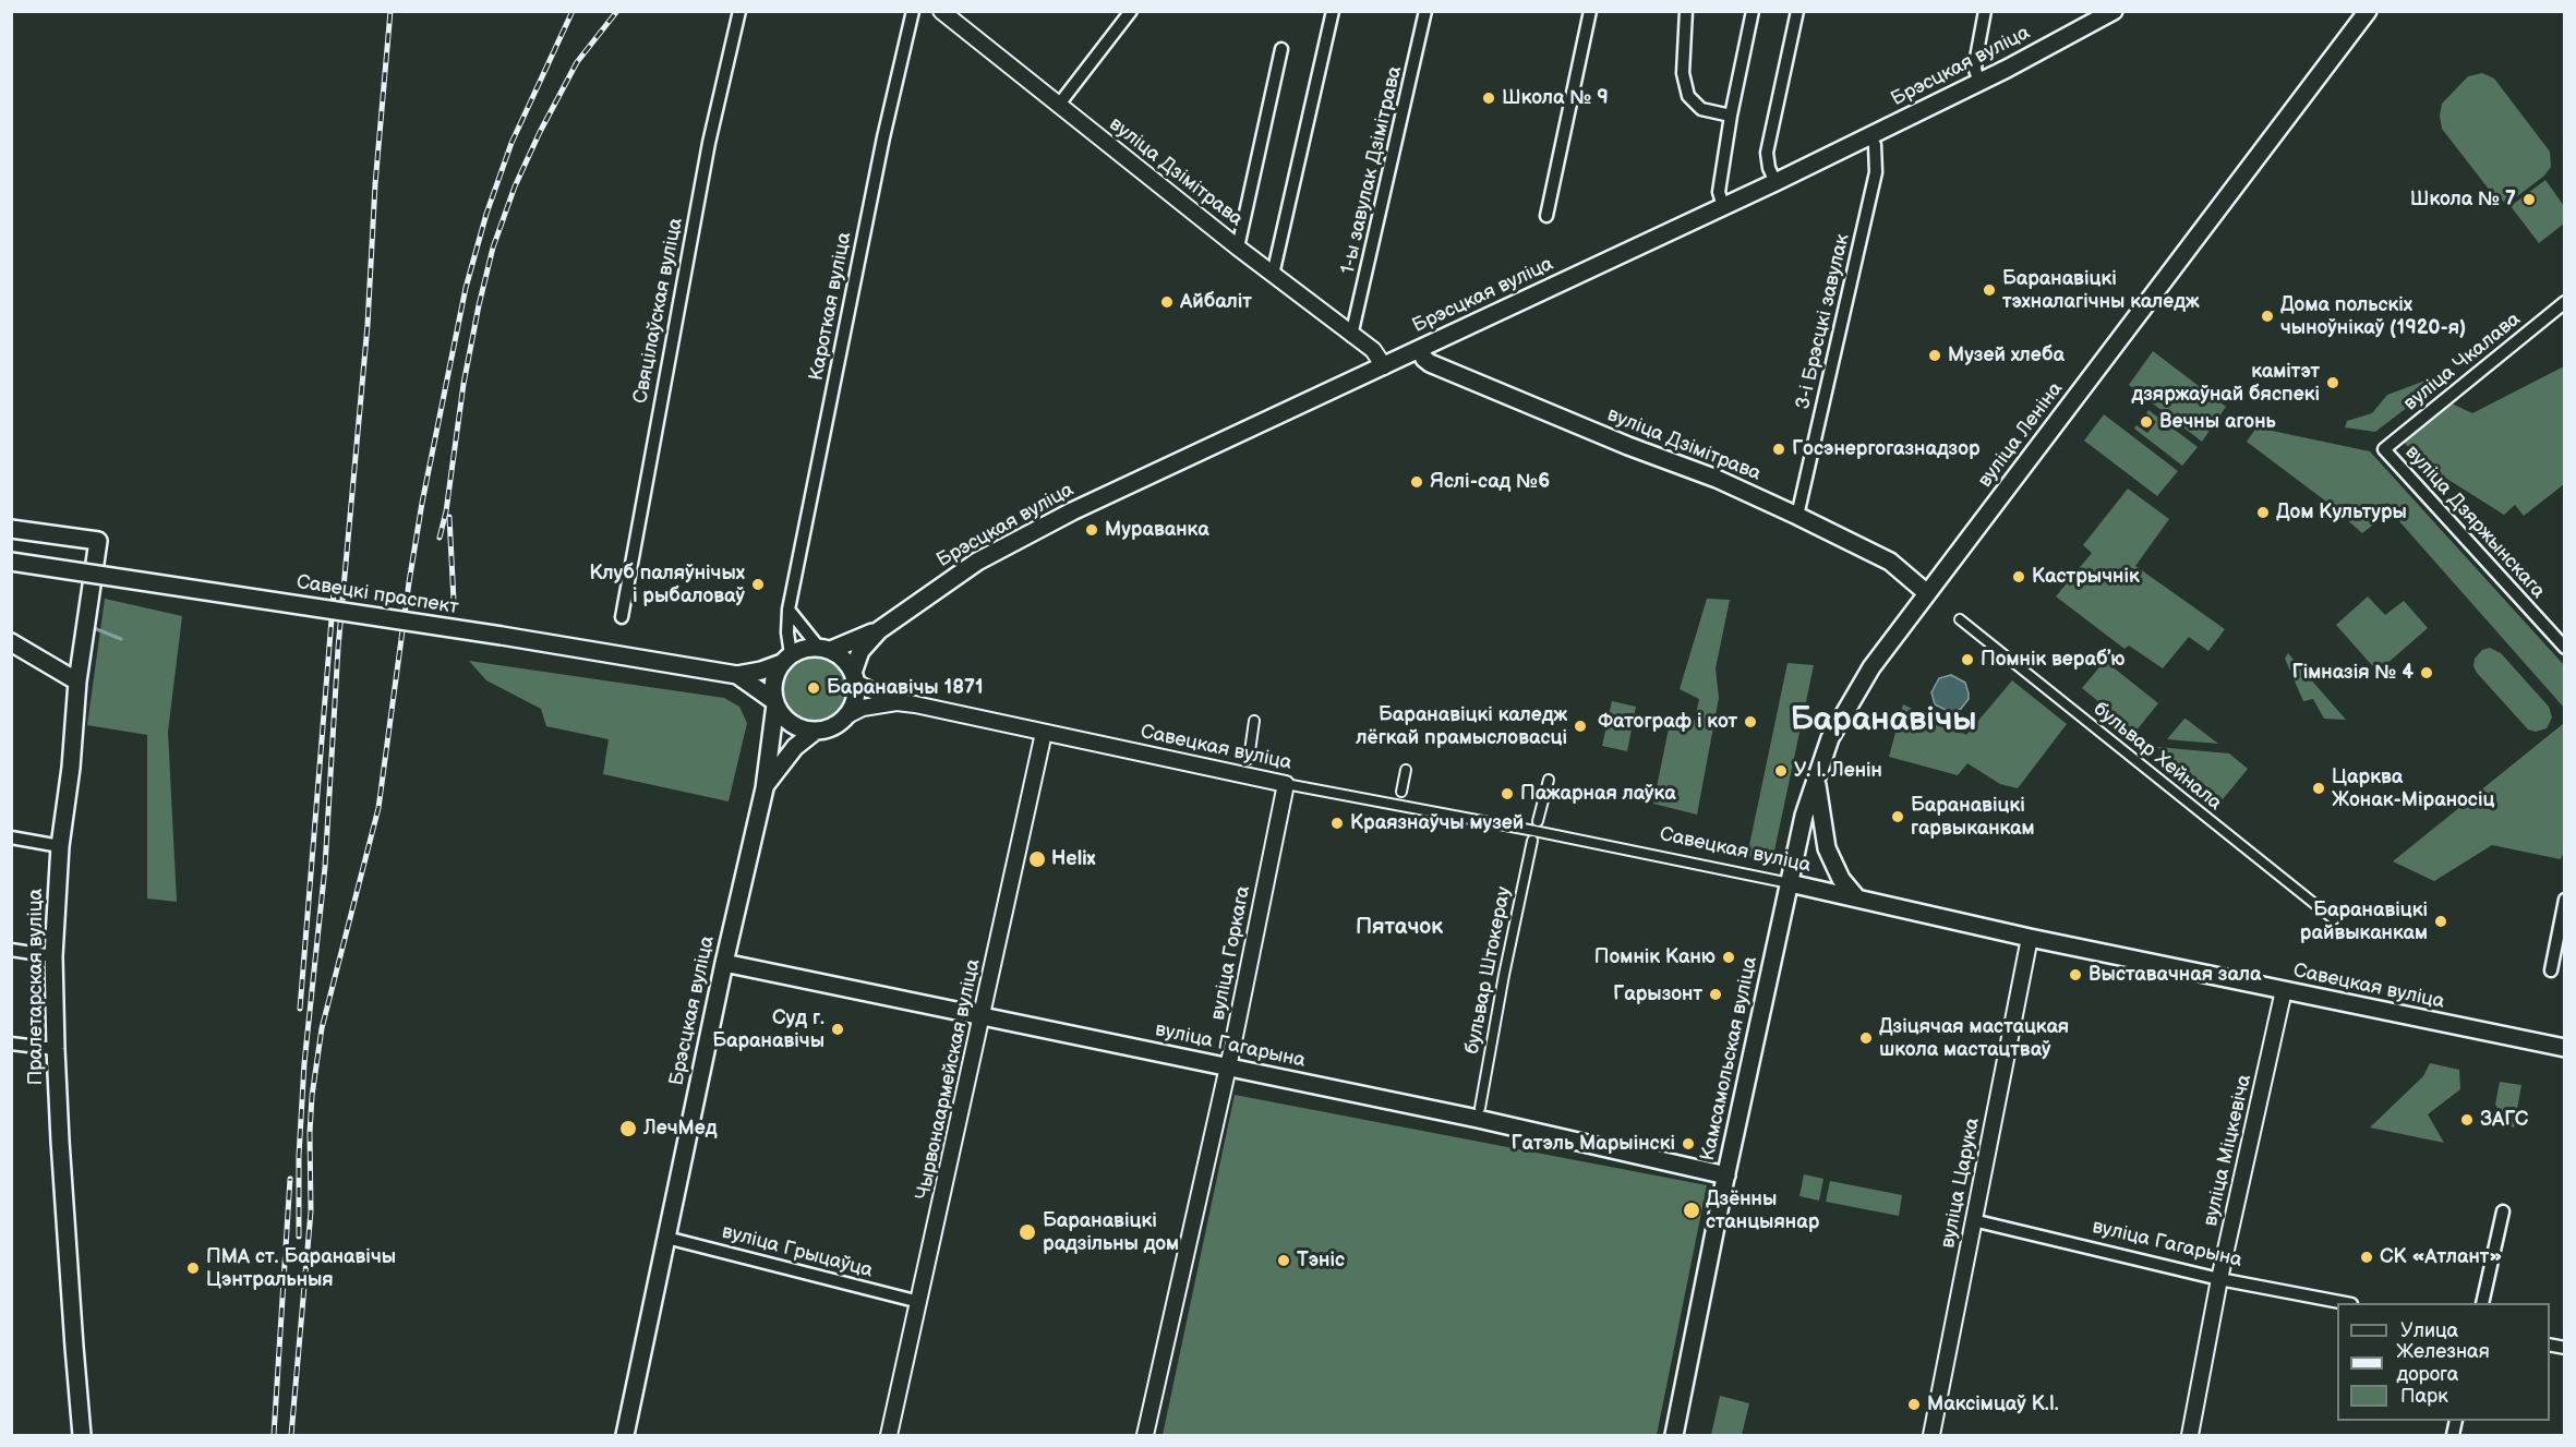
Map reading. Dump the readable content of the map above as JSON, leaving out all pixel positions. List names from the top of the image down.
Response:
{
  "streets": {
    "main road": [
      "Брэсцкая вуліца",
      "вуліца Дзімітрава",
      "вуліца Леніна",
      "Савецкі праспект",
      "Савецкая вуліца",
      "Пралетарская вуліца",
      "вуліца Гагарына",
      "Камсамольская вуліца"
    ],
    "street": [
      "1-ы завулак Дзімітрава",
      "Кароткая вуліца",
      "Свяцілаўская вуліца",
      "3-і Брэсцкі завулак",
      "вуліца Чкалава",
      "вуліца Дзяржынскага",
      "бульвар Хейнала",
      "вуліца Горкага",
      "бульвар Штокерау",
      "Чырвонаармейская вуліца",
      "вуліца Міцкевіча",
      "вуліца Царука",
      "вуліца Грыцаўца"
    ]
  },
  "crossings": [
    ["Брэсцкая вуліца", "вуліца Дзімітрава"],
    ["Брэсцкая вуліца", "Кароткая вуліца"],
    ["Брэсцкая вуліца", "3-і Брэсцкі завулак"],
    ["Брэсцкая вуліца", "Савецкі праспект"],
    ["Брэсцкая вуліца", "Савецкая вуліца"],
    ["Брэсцкая вуліца", "вуліца Гагарына"],
    ["Брэсцкая вуліца", "вуліца Грыцаўца"],
    ["1-ы завулак Дзімітрава", "вуліца Дзімітрава"],
    ["вуліца Дзімітрава", "3-і Брэсцкі завулак"],
    ["вуліца Дзімітрава", "вуліца Леніна"],
    ["Кароткая вуліца", "Савецкі праспект"],
    ["Кароткая вуліца", "Савецкая вуліца"],
    ["вуліца Чкалава", "вуліца Дзяржынскага"],
    ["вуліца Леніна", "Савецкая вуліца"],
    ["вуліца Леніна", "Камсамольская вуліца"],
    ["Савецкі праспект", "Савецкая вуліца"],
    ["Савецкая вуліца", "вуліца Горкага"],
    ["Савецкая вуліца", "Камсамольская вуліца"],
    ["Савецкая вуліца", "Чырвонаармейская вуліца"],
    ["Савецкая вуліца", "вуліца Міцкевіча"],
    ["Савецкая вуліца", "вуліца Царука"],
    ["вуліца Горкага", "вуліца Гагарына"],
    ["вуліца Гагарына", "Камсамольская вуліца"],
    ["вуліца Гагарына", "Чырвонаармейская вуліца"],
    ["вуліца Гагарына", "вуліца Міцкевіча"],
    ["вуліца Гагарына", "вуліца Царука"],
    ["Чырвонаармейская вуліца", "вуліца Грыцаўца"]
  ],
  "districts": ["Баранавічы", "Пятачок"],
  "places": [
    "Школа № 9",
    "Школа № 7",
    "Баранавіцкі тэхналагічны каледж",
    "Айбаліт",
    "Дома польскіх чыноўнікаў (1920-я)",
    "Музей хлеба",
    "камітэт дзяржаўнай бяспекі",
    "Вечны агонь",
    "Госэнергогазнадзор",
    "Яслі-сад №6",
    "Дом Культуры",
    "Мураванка",
    "Кастрычнік",
    "Клуб паляўнічых і рыбаловаў",
    "Помнік верабʼю",
    "Гімназія № 4",
    "Баранавічы 1871",
    "Фатограф і кот",
    "Баранавіцкі каледж лёгкай прамысловасці",
    "У. І. Ленін",
    "Царква Жонак-Міраносіц",
    "Пажарная лаўка",
    "Баранавіцкі гарвыканкам",
    "Краязнаўчы музей",
    "Helix",
    "Баранавіцкі райвыканкам",
    "Помнік Каню",
    "Выставачная зала",
    "Гарызонт",
    "Суд г. Баранавічы",
    "Дзіцячая мастацкая школа мастацтваў",
    "ЗАГС",
    "ЛечМед",
    "Гатэль Марыінскі",
    "Дзённы станцыянар",
    "Баранавіцкі радзільны дом",
    "СК «Атлант»",
    "Тэніс",
    "ПМА ст. Баранавічы Цэнтральныя",
    "Максімцаў К.І."
  ],
  "legend": ["Улица", "Железная дорога", "Парк"]
}
